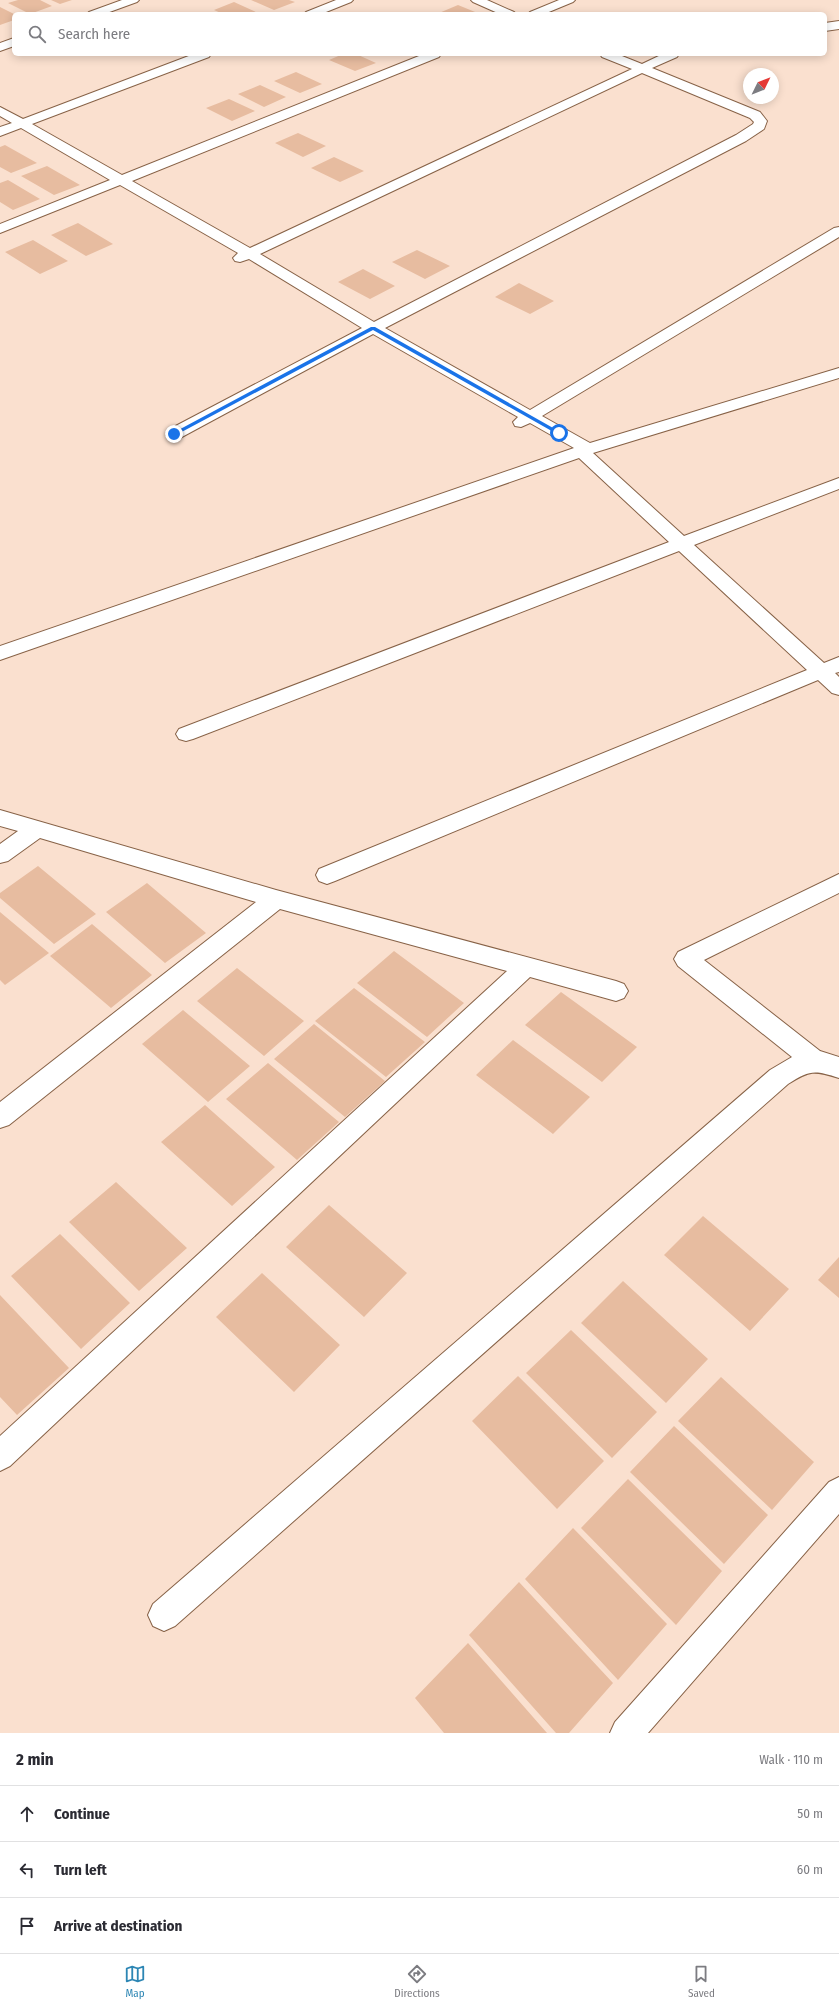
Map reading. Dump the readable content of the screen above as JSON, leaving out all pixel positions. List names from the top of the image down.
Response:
{
  "north": "top right",
  "page": {
    "search": "Search here",
    "heading": ["2 min", "Walk · 110 m"],
    "list": [
      ["Continue", "50 m"],
      ["Turn left", "60 m"],
      "Arrive at destination"
    ],
    "nav": ["Map", "Directions", "Saved"]
  }
}
